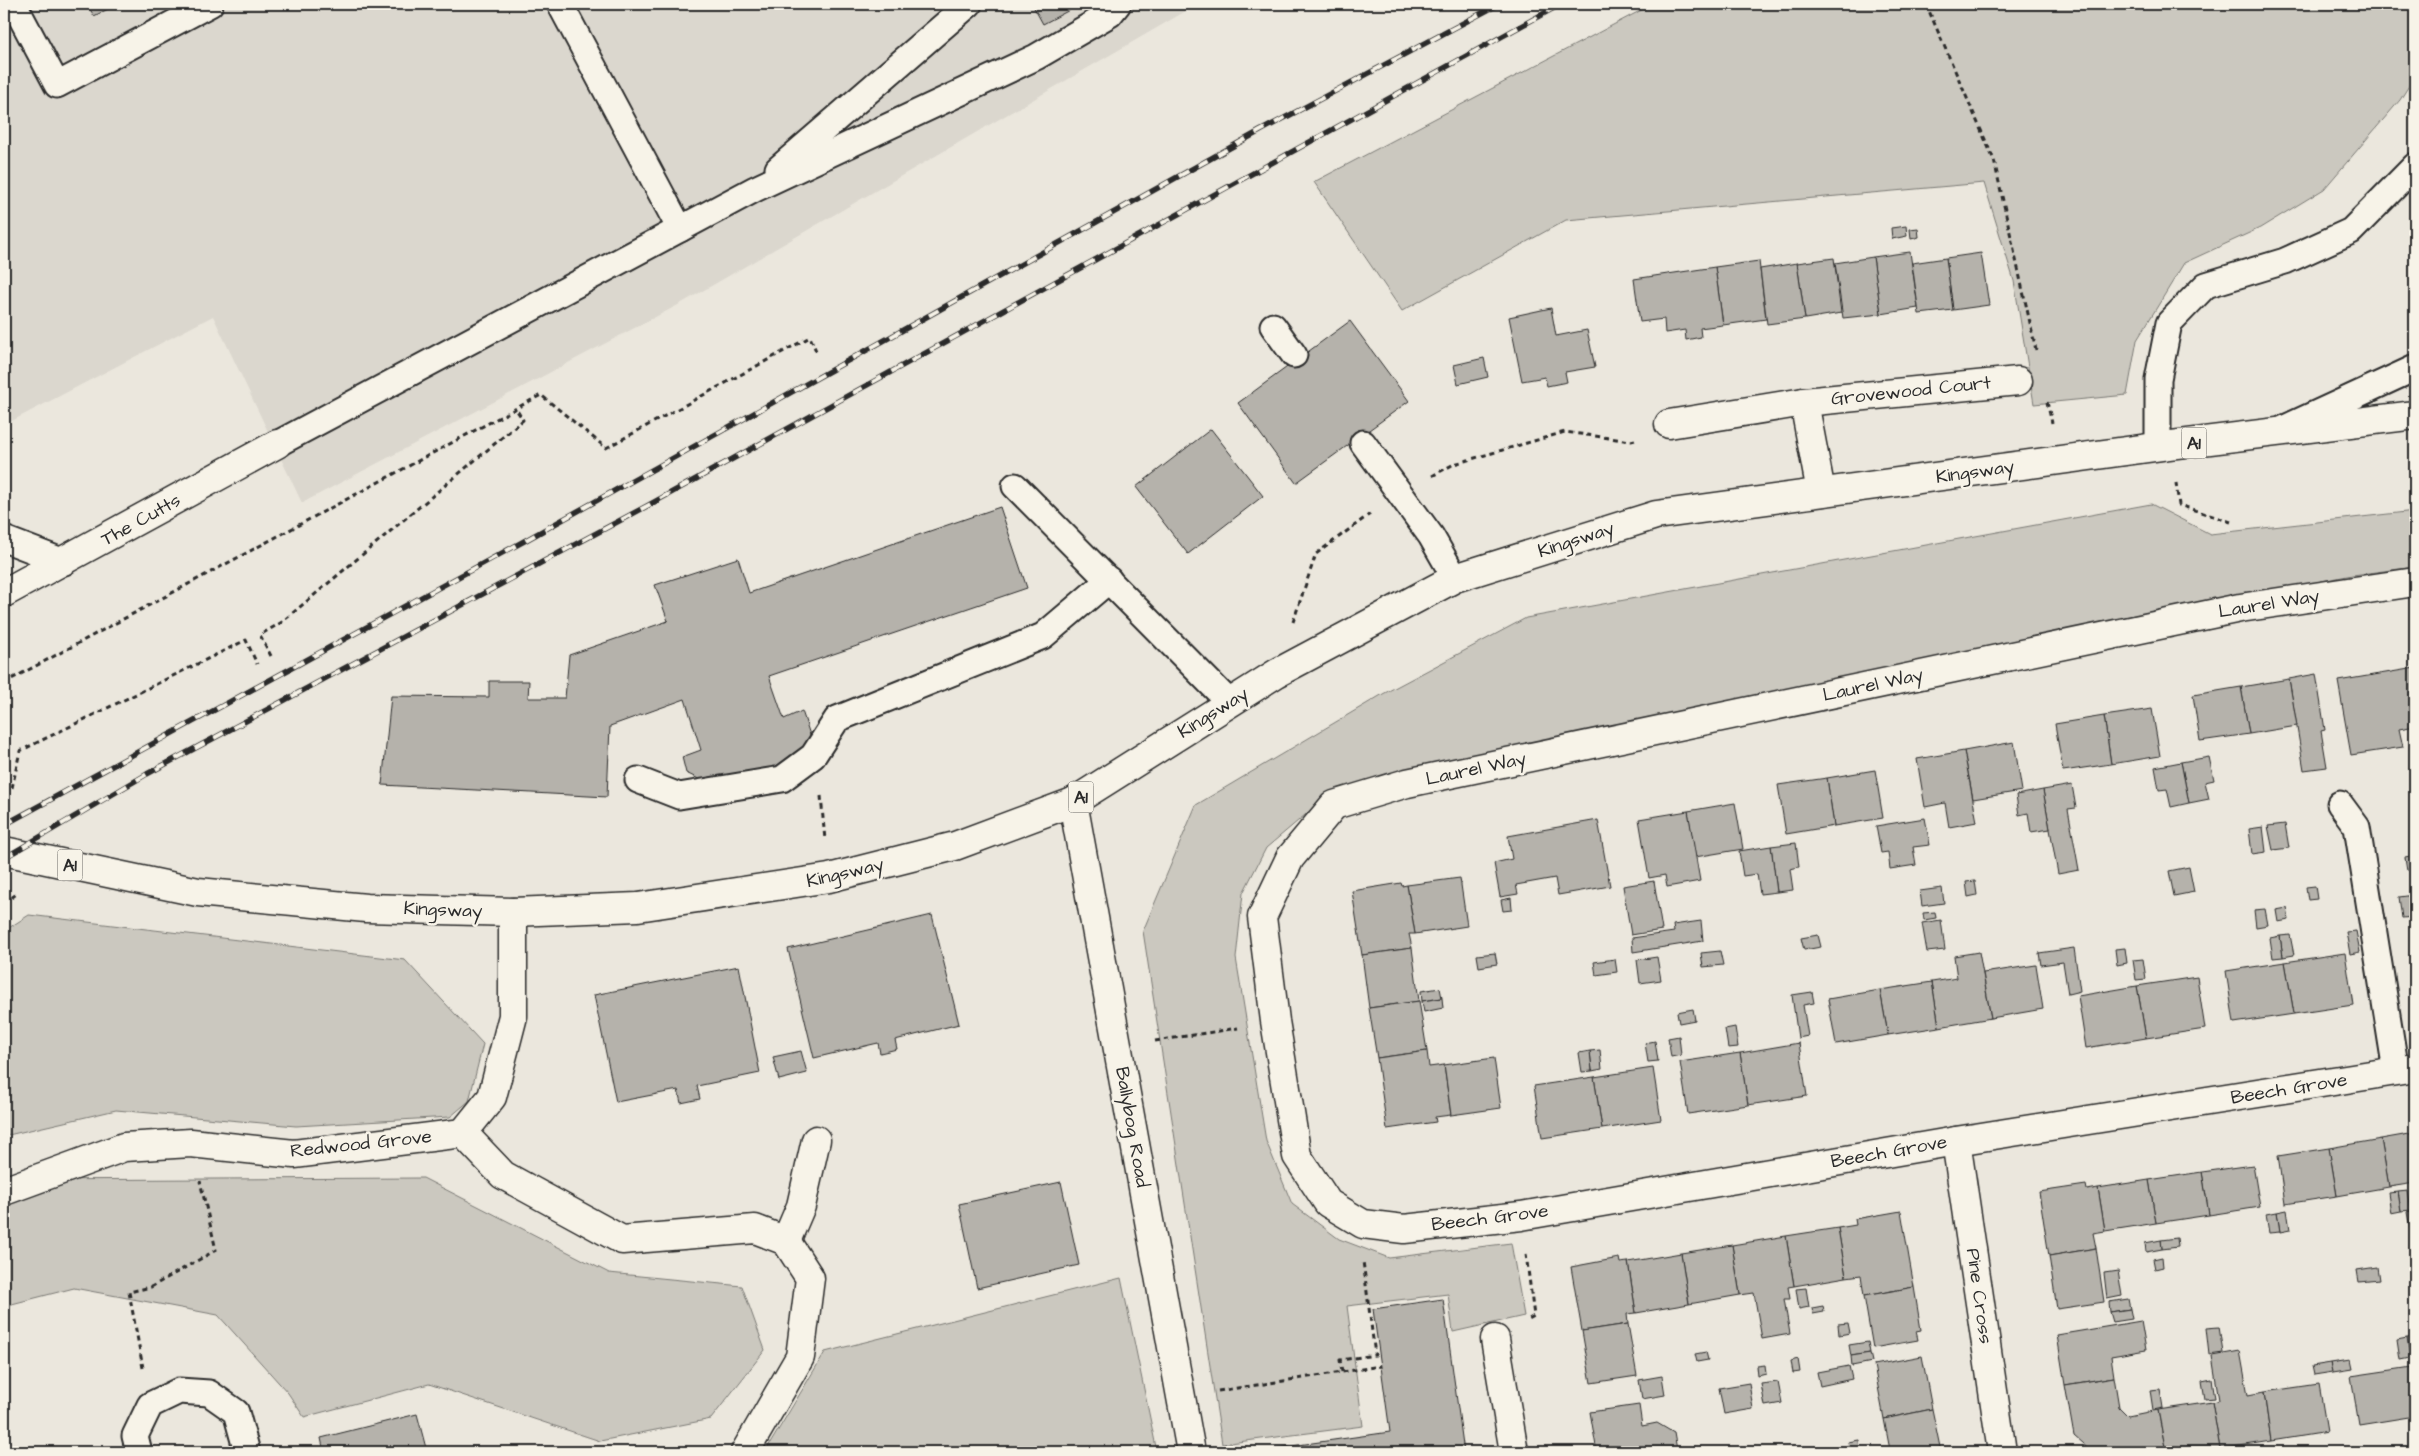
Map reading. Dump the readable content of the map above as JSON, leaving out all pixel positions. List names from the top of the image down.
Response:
{
  "streets": {
    "street": [
      "Grovewood Court",
      "A1",
      "Kingsway",
      "The Cutts",
      "Laurel Way",
      "Beech Grove",
      "Ballybog Road",
      "Redwood Grove",
      "Pine Cross"
    ]
  },
  "crossings": [
    ["Grovewood Court", "Kingsway"],
    ["Kingsway", "Ballybog Road"],
    ["Beech Grove", "Pine Cross"]
  ]
}
